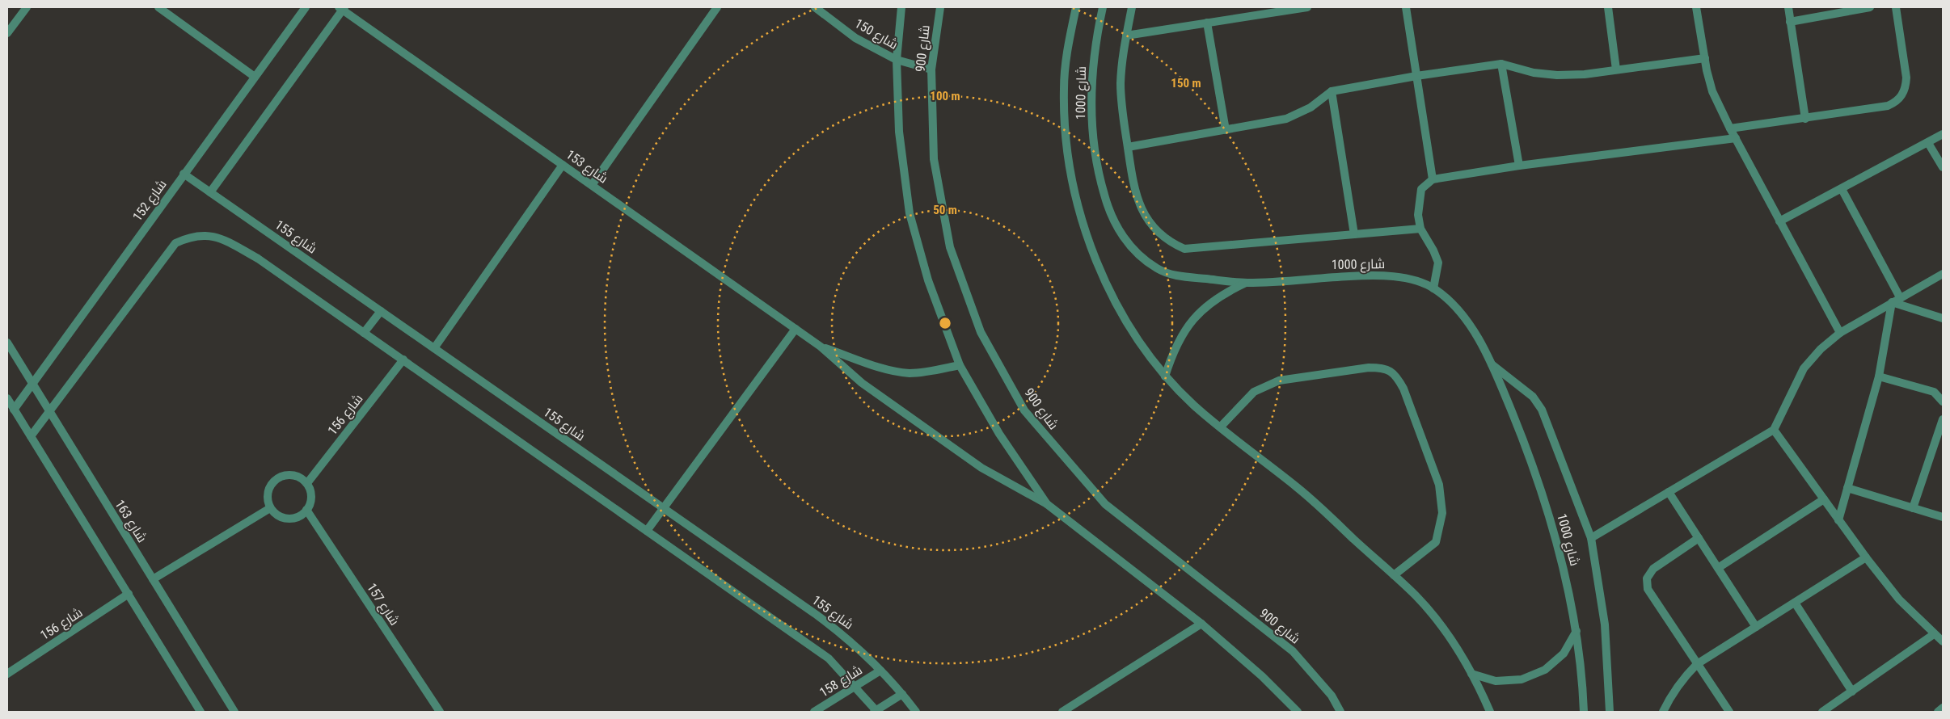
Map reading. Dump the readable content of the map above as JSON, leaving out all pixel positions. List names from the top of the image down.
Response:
{
  "streets": {
    "street": [
      "شارع 150",
      "شارع 900",
      "شارع 1000",
      "شارع 153",
      "شارع 152",
      "شارع 155",
      "شارع 156",
      "شارع 163",
      "شارع 157",
      "شارع 158"
    ]
  },
  "crossings": [
    ["شارع 150", "شارع 900"],
    ["شارع 152", "شارع 155"],
    ["شارع 152", "شارع 163"],
    ["شارع 155", "شارع 158"],
    ["شارع 156", "شارع 157"]
  ],
  "rings": ["150 m", "100 m", "50 m"]
}
